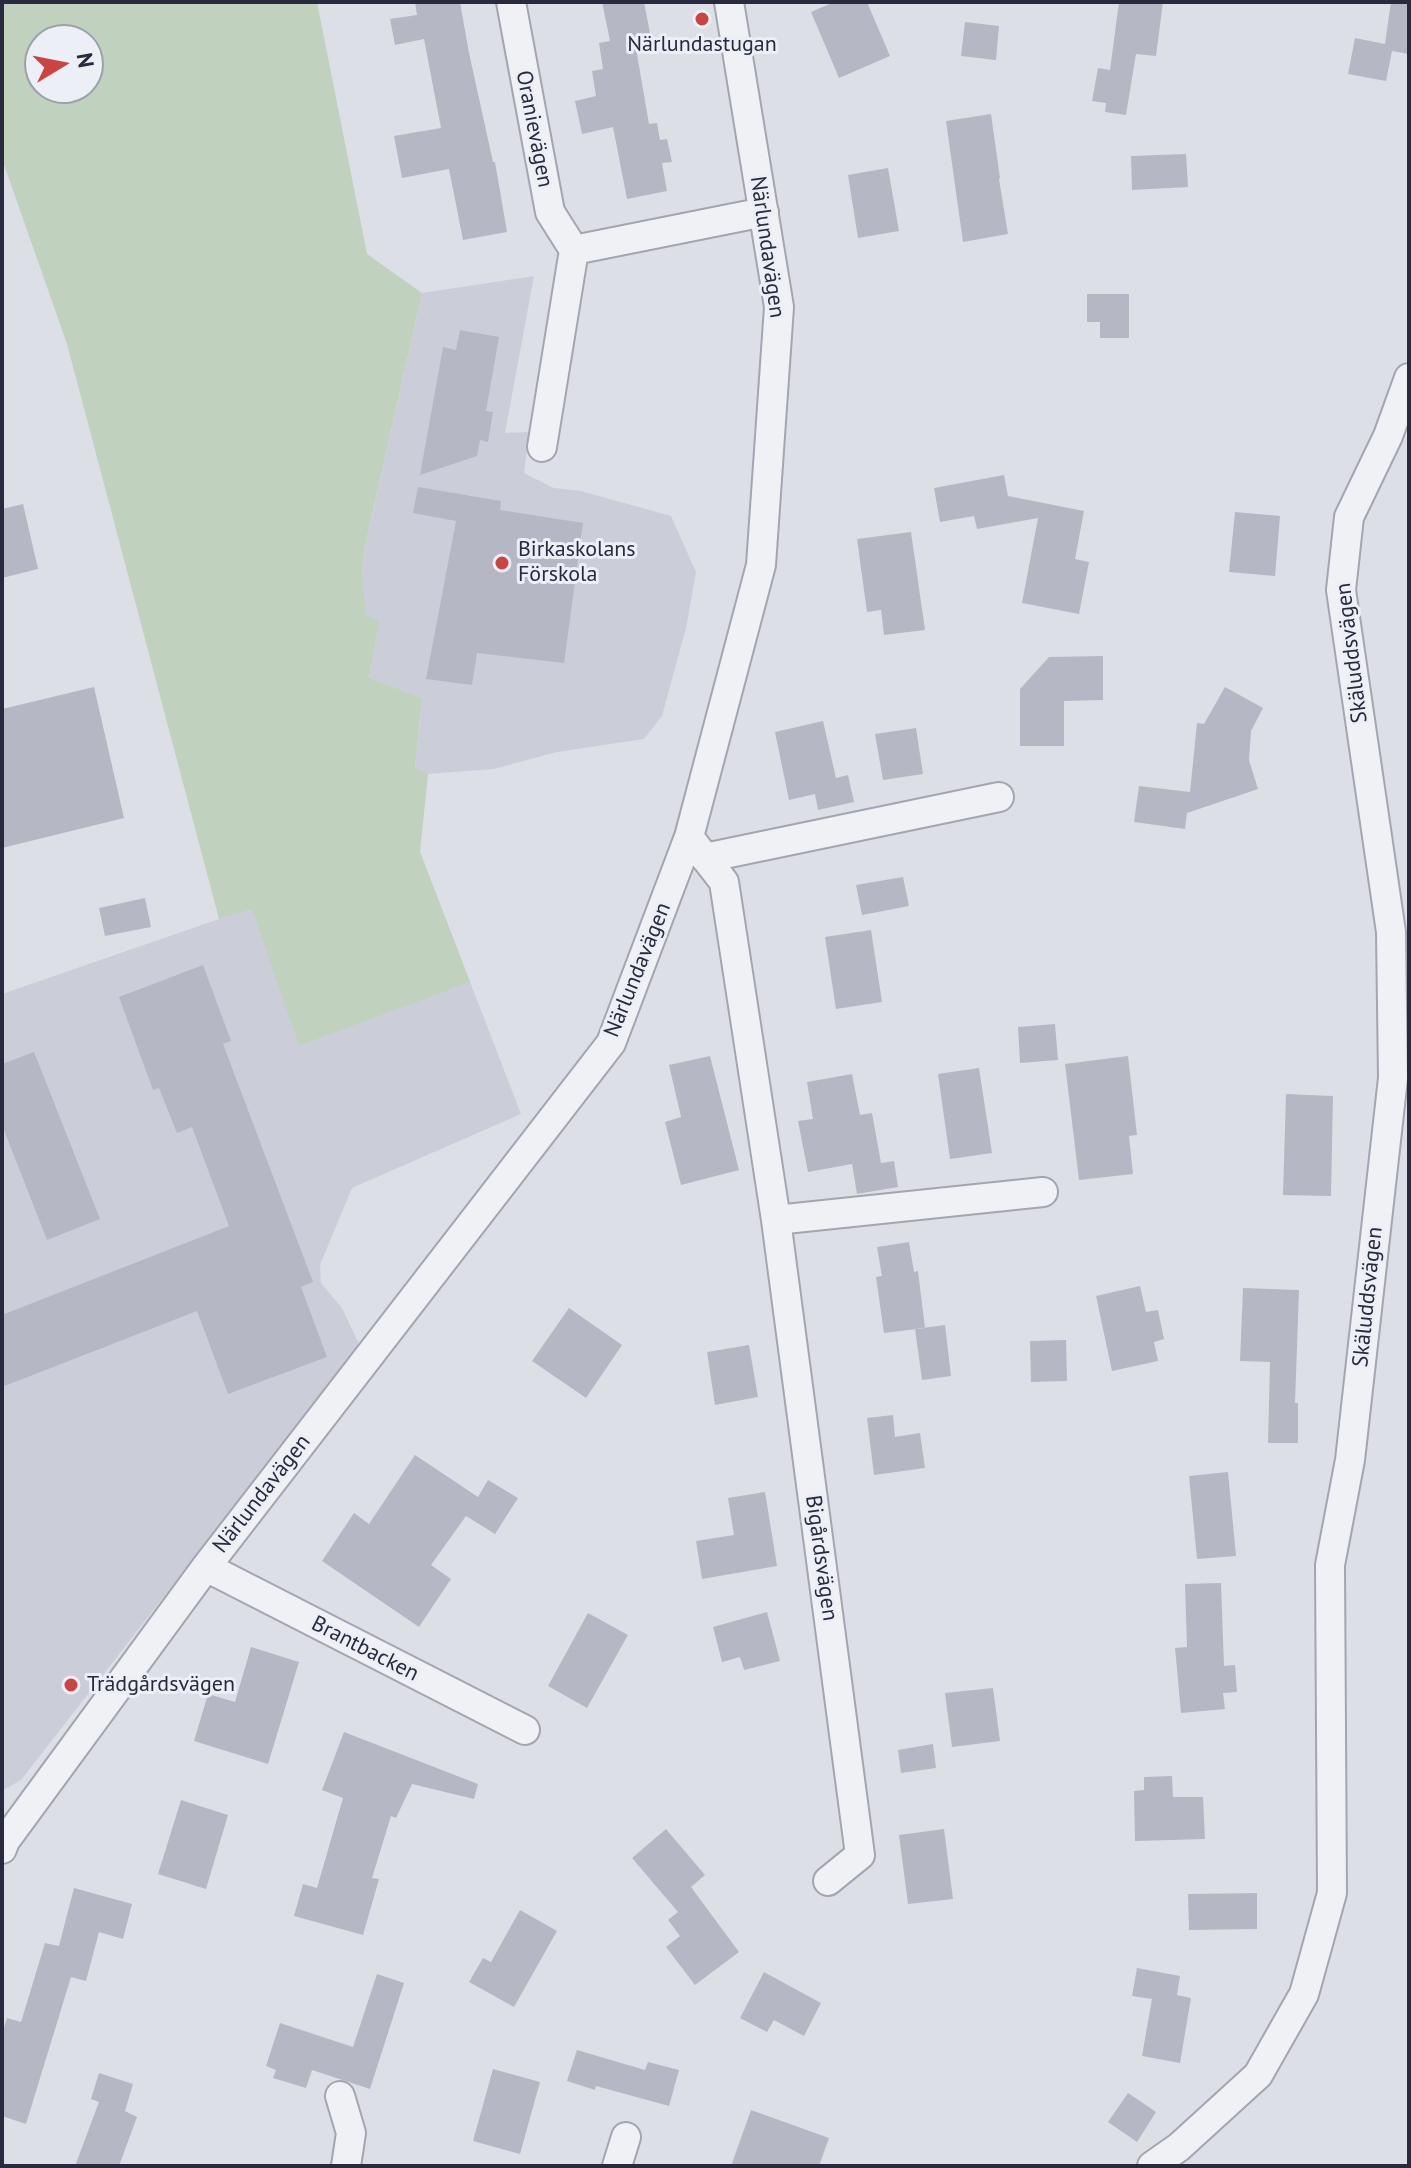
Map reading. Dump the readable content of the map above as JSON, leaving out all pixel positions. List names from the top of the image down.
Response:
{
  "streets": {
    "street": [
      "Oranievägen",
      "Närlundavägen",
      "Skäluddsvägen",
      "Bigårdsvägen",
      "Brantbacken"
    ]
  },
  "crossings": [
    ["Närlundavägen", "Bigårdsvägen"],
    ["Närlundavägen", "Brantbacken"]
  ],
  "places": ["Närlundastugan", "Birkaskolans Förskola", "Trädgårdsvägen"],
  "north": "right"
}
